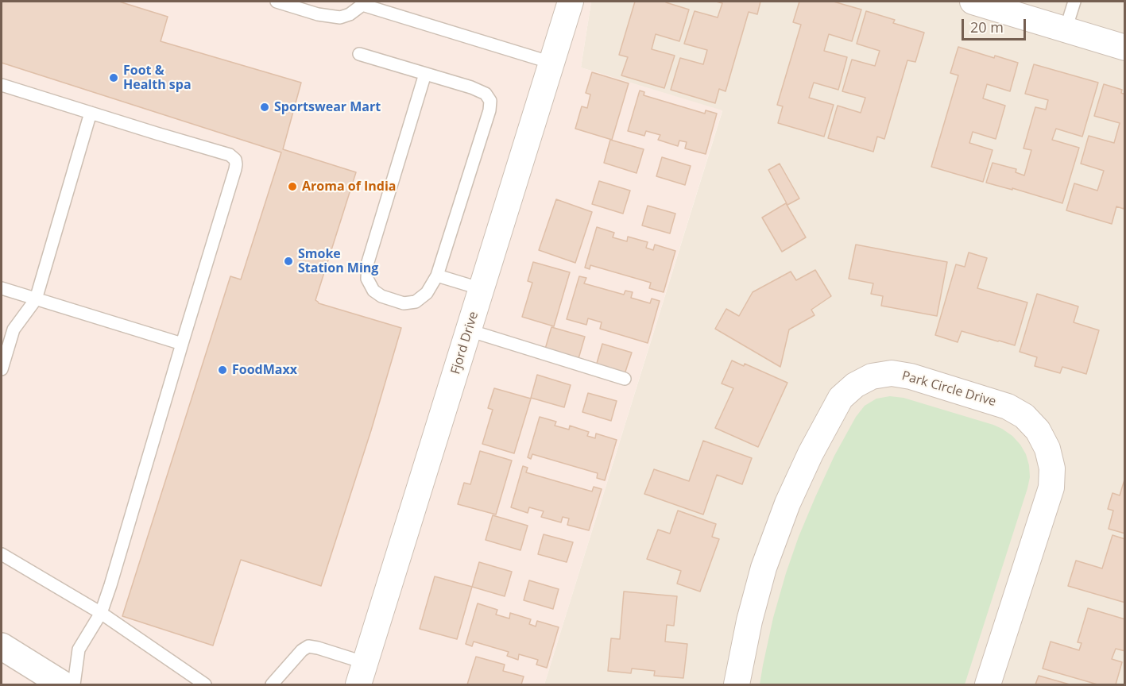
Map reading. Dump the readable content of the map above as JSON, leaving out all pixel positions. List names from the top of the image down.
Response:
{
  "streets": {
    "street": ["Fjord Drive", "Park Circle Drive"]
  },
  "places": [
    "Foot & Health spa",
    "Sportswear Mart",
    "Aroma of India",
    "Smoke Station Ming",
    "FoodMaxx"
  ],
  "scale_bar": "20 m"
}
